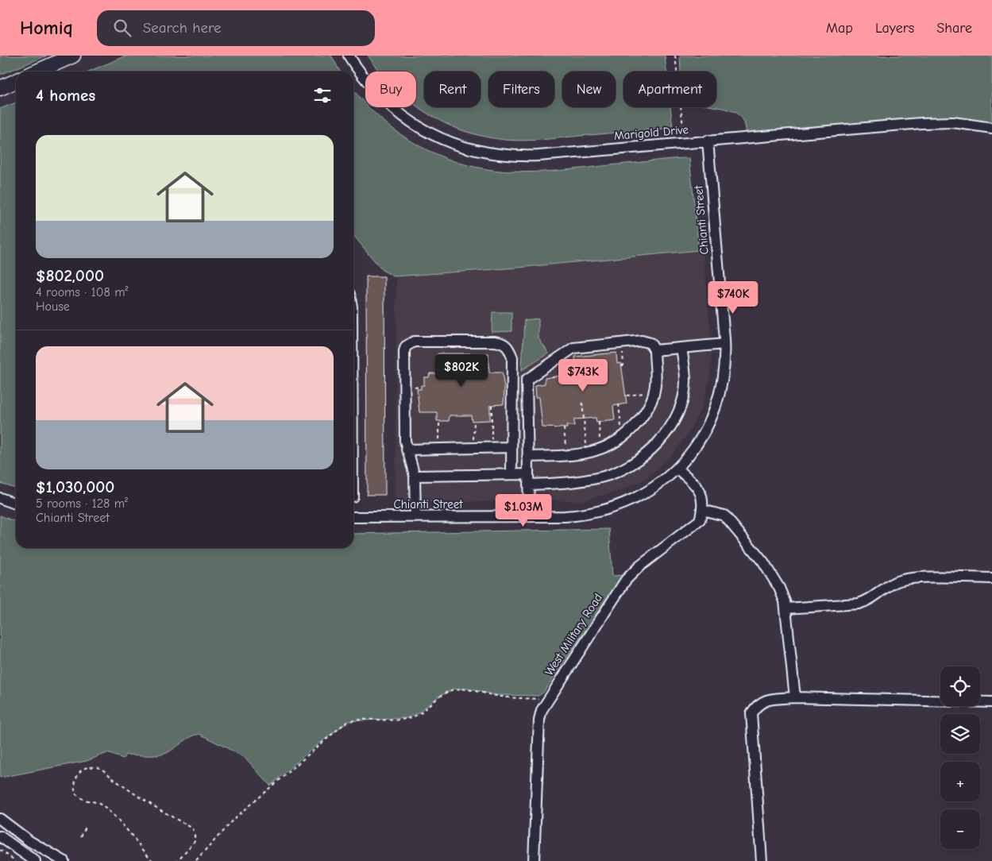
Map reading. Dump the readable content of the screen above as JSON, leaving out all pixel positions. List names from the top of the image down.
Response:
{
  "streets": {
    "street": ["Marigold Drive", "Chianti Street", "West Military Road"]
  },
  "crossings": [
    ["Marigold Drive", "Chianti Street"]
  ],
  "page": {
    "header": "Homiq",
    "search": "Search here",
    "nav": ["Map", "Layers", "Share"],
    "chip": [
      "Buy",
      "Rent",
      "Filters",
      "New",
      "Apartment"
    ],
    "heading": "4 homes",
    "list": [
      {
        "name": "$802,000",
        "note": "4 rooms · 108 m² · House"
      },
      {
        "name": "$1,030,000",
        "note": "5 rooms · 128 m² · Chianti Street"
      }
    ],
    "price": [
      "$740K",
      "$802K",
      "$743K",
      "$1.03M"
    ],
    "map_buttons": ["+", "−"]
  }
}
